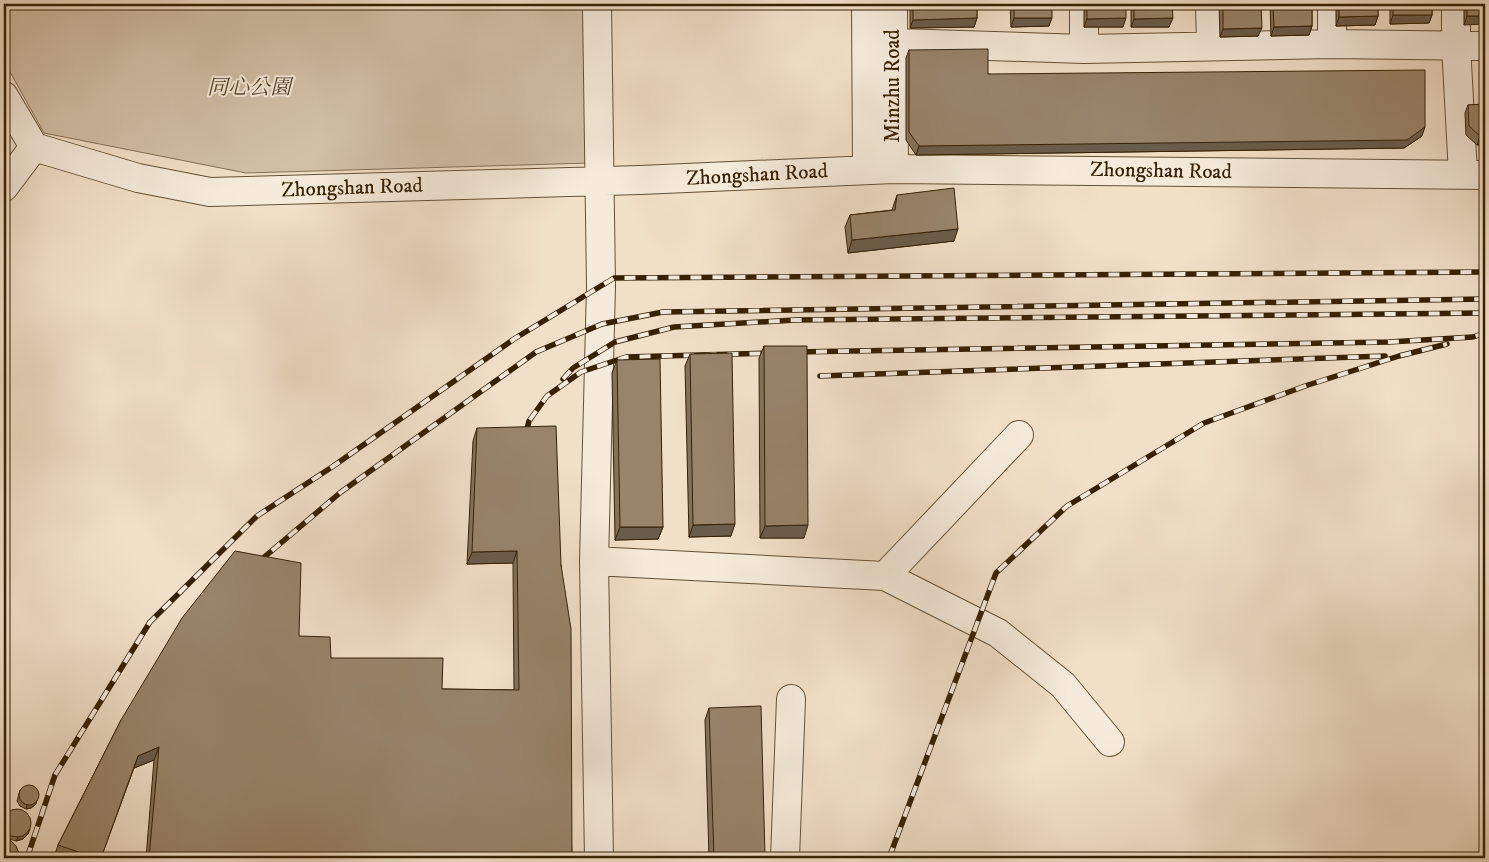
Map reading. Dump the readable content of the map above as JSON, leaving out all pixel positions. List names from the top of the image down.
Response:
{
  "streets": {
    "street": ["Minzhu Road", "Zhongshan Road"]
  },
  "parks": ["同心公園"]
}
